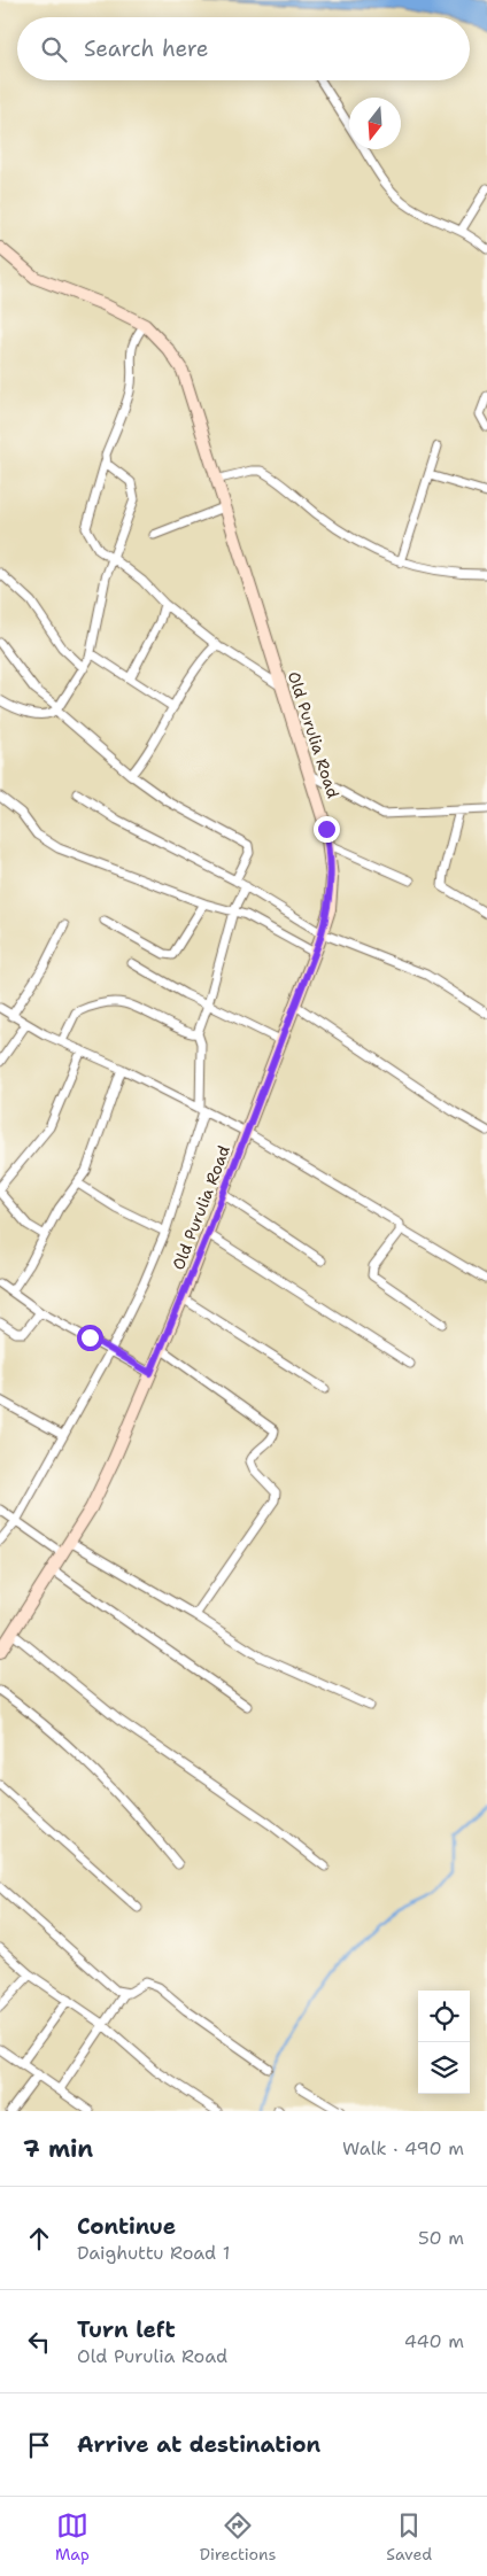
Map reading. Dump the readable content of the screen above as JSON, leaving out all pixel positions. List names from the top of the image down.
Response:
{
  "streets": {
    "main road": ["Old Purulia Road"]
  },
  "north": "bottom",
  "page": {
    "search": "Search here",
    "heading": ["7 min", "Walk · 490 m"],
    "list": [
      ["Continue", "Daighuttu Road 1", "50 m"],
      ["Turn left", "Old Purulia Road", "440 m"],
      "Arrive at destination"
    ],
    "nav": ["Map", "Directions", "Saved"]
  }
}
